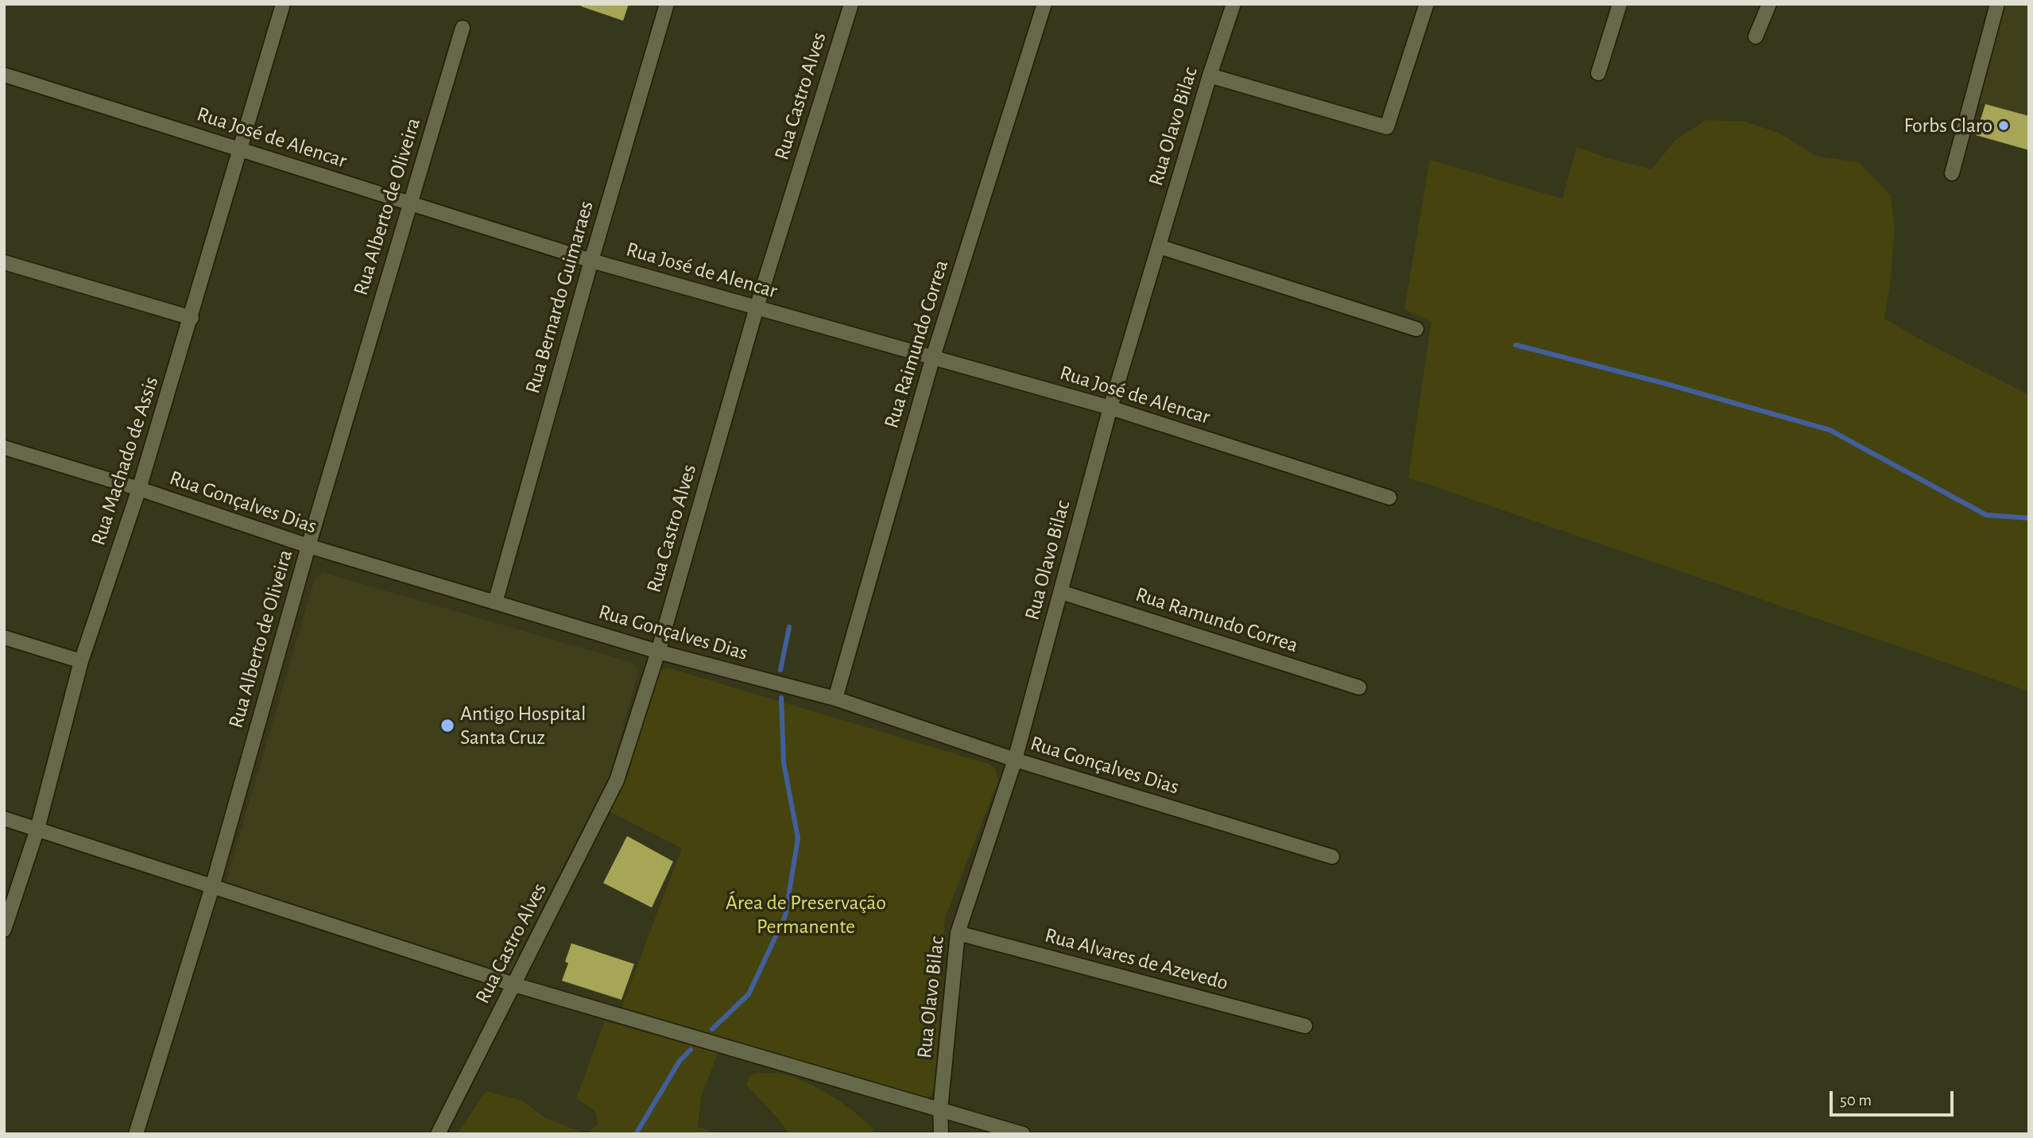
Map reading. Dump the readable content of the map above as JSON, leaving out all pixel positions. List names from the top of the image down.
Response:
{
  "streets": {
    "street": [
      "Rua Castro Alves",
      "Rua Olavo Bilac",
      "Rua José de Alencar",
      "Rua Alberto de Oliveira",
      "Rua Bernardo Guimaraes",
      "Rua Raimundo Correa",
      "Rua Machado de Assis",
      "Rua Gonçalves Dias",
      "Rua Ramundo Correa",
      "Rua Alvares de Azevedo"
    ]
  },
  "crossings": [
    ["Rua Castro Alves", "Rua José de Alencar"],
    ["Rua Castro Alves", "Rua Gonçalves Dias"],
    ["Rua Olavo Bilac", "Rua José de Alencar"],
    ["Rua Olavo Bilac", "Rua Gonçalves Dias"],
    ["Rua Olavo Bilac", "Rua Ramundo Correa"],
    ["Rua Olavo Bilac", "Rua Alvares de Azevedo"],
    ["Rua José de Alencar", "Rua Alberto de Oliveira"],
    ["Rua José de Alencar", "Rua Bernardo Guimaraes"],
    ["Rua José de Alencar", "Rua Raimundo Correa"],
    ["Rua José de Alencar", "Rua Machado de Assis"],
    ["Rua Alberto de Oliveira", "Rua Gonçalves Dias"],
    ["Rua Bernardo Guimaraes", "Rua Gonçalves Dias"],
    ["Rua Raimundo Correa", "Rua Gonçalves Dias"],
    ["Rua Machado de Assis", "Rua Gonçalves Dias"]
  ],
  "parks": ["Área de Preservação Permanente"],
  "places": ["Forbs Claro", "Antigo Hospital Santa Cruz"],
  "scale_bar": "50 m"
}
